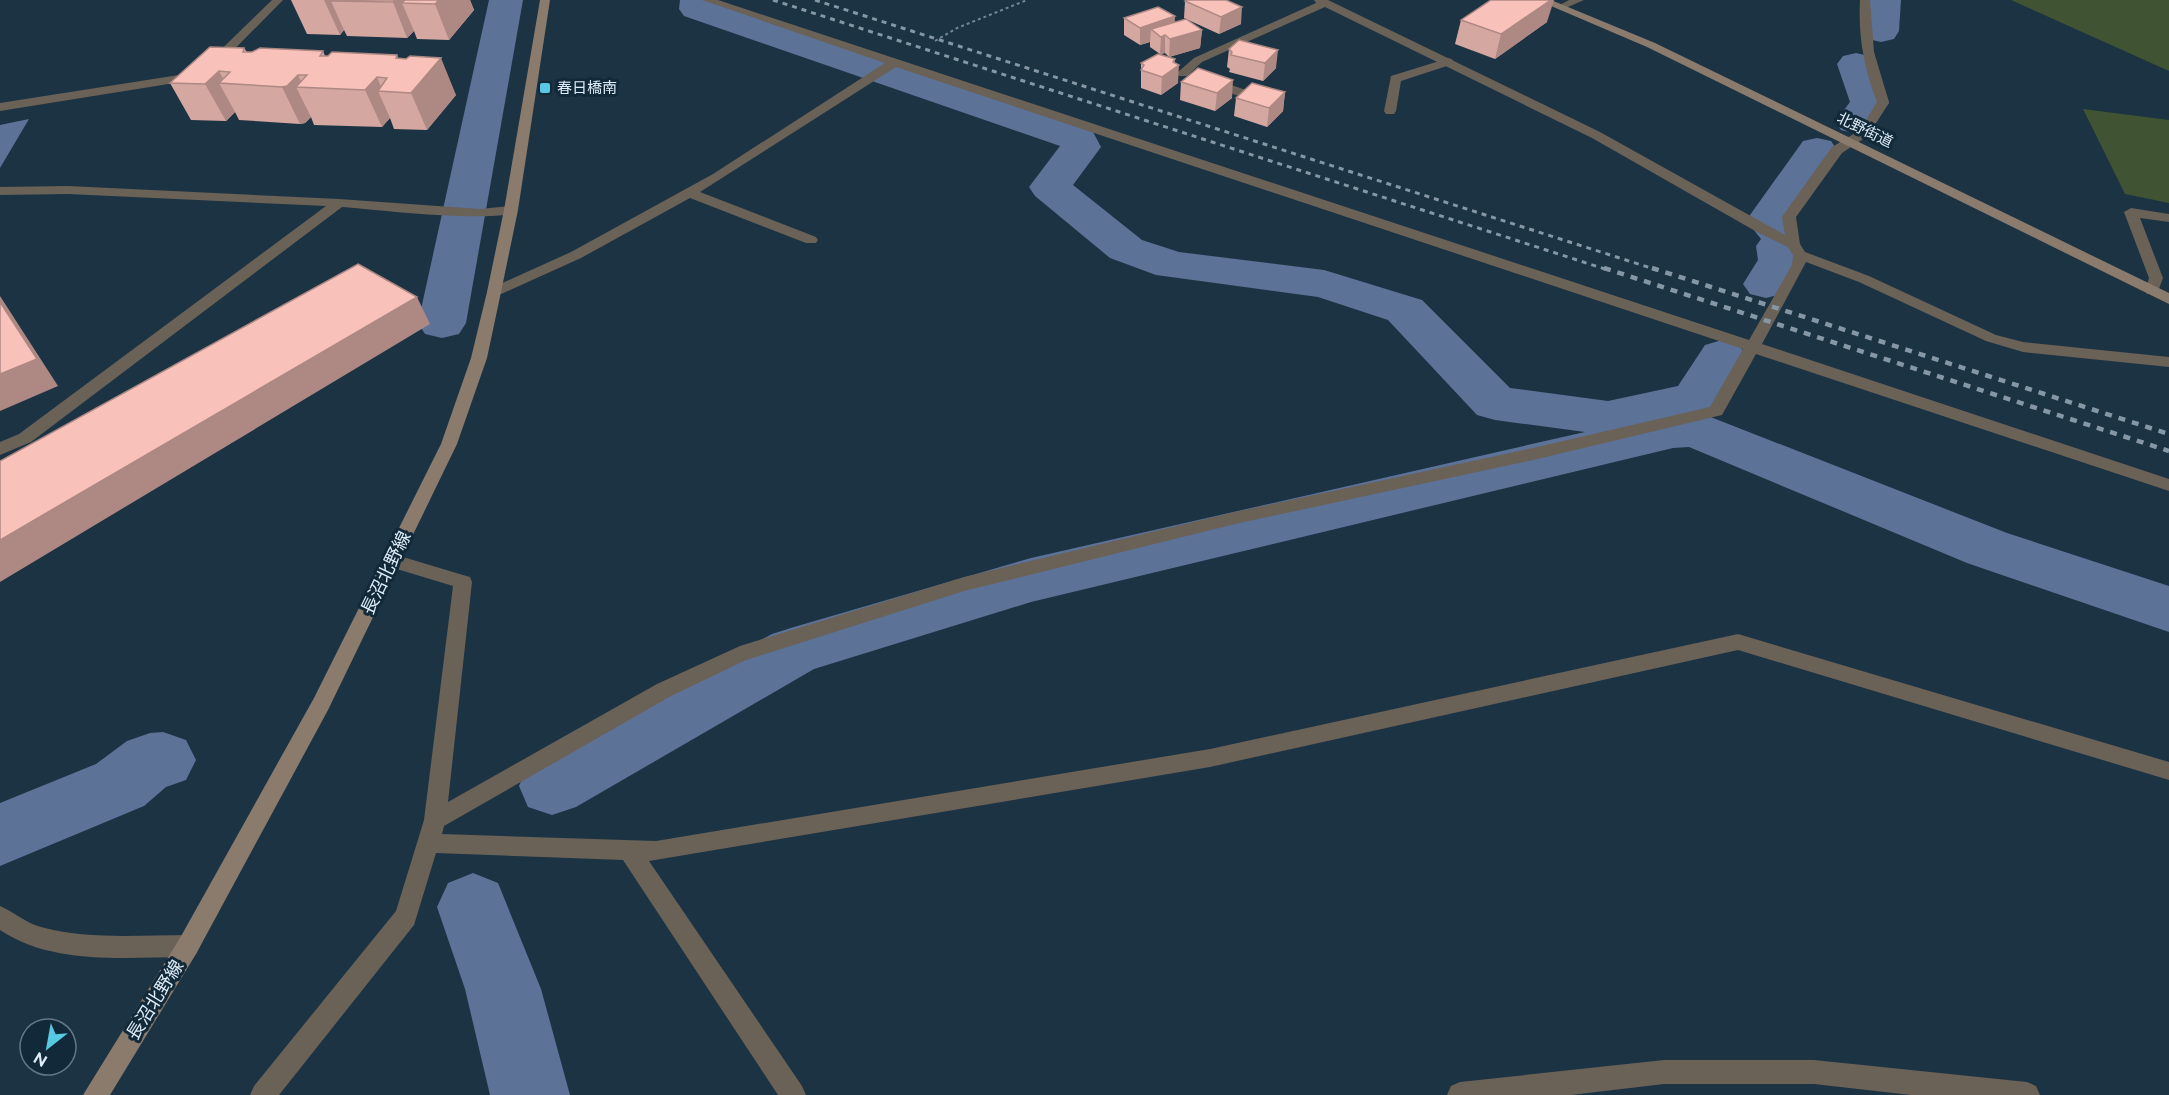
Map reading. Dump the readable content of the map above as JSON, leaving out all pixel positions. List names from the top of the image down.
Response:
{
  "streets": {
    "main road": ["北野街道", "長沼北野線"]
  },
  "places": {
    "transit": ["春日橋南"]
  },
  "north": "bottom left"
}
